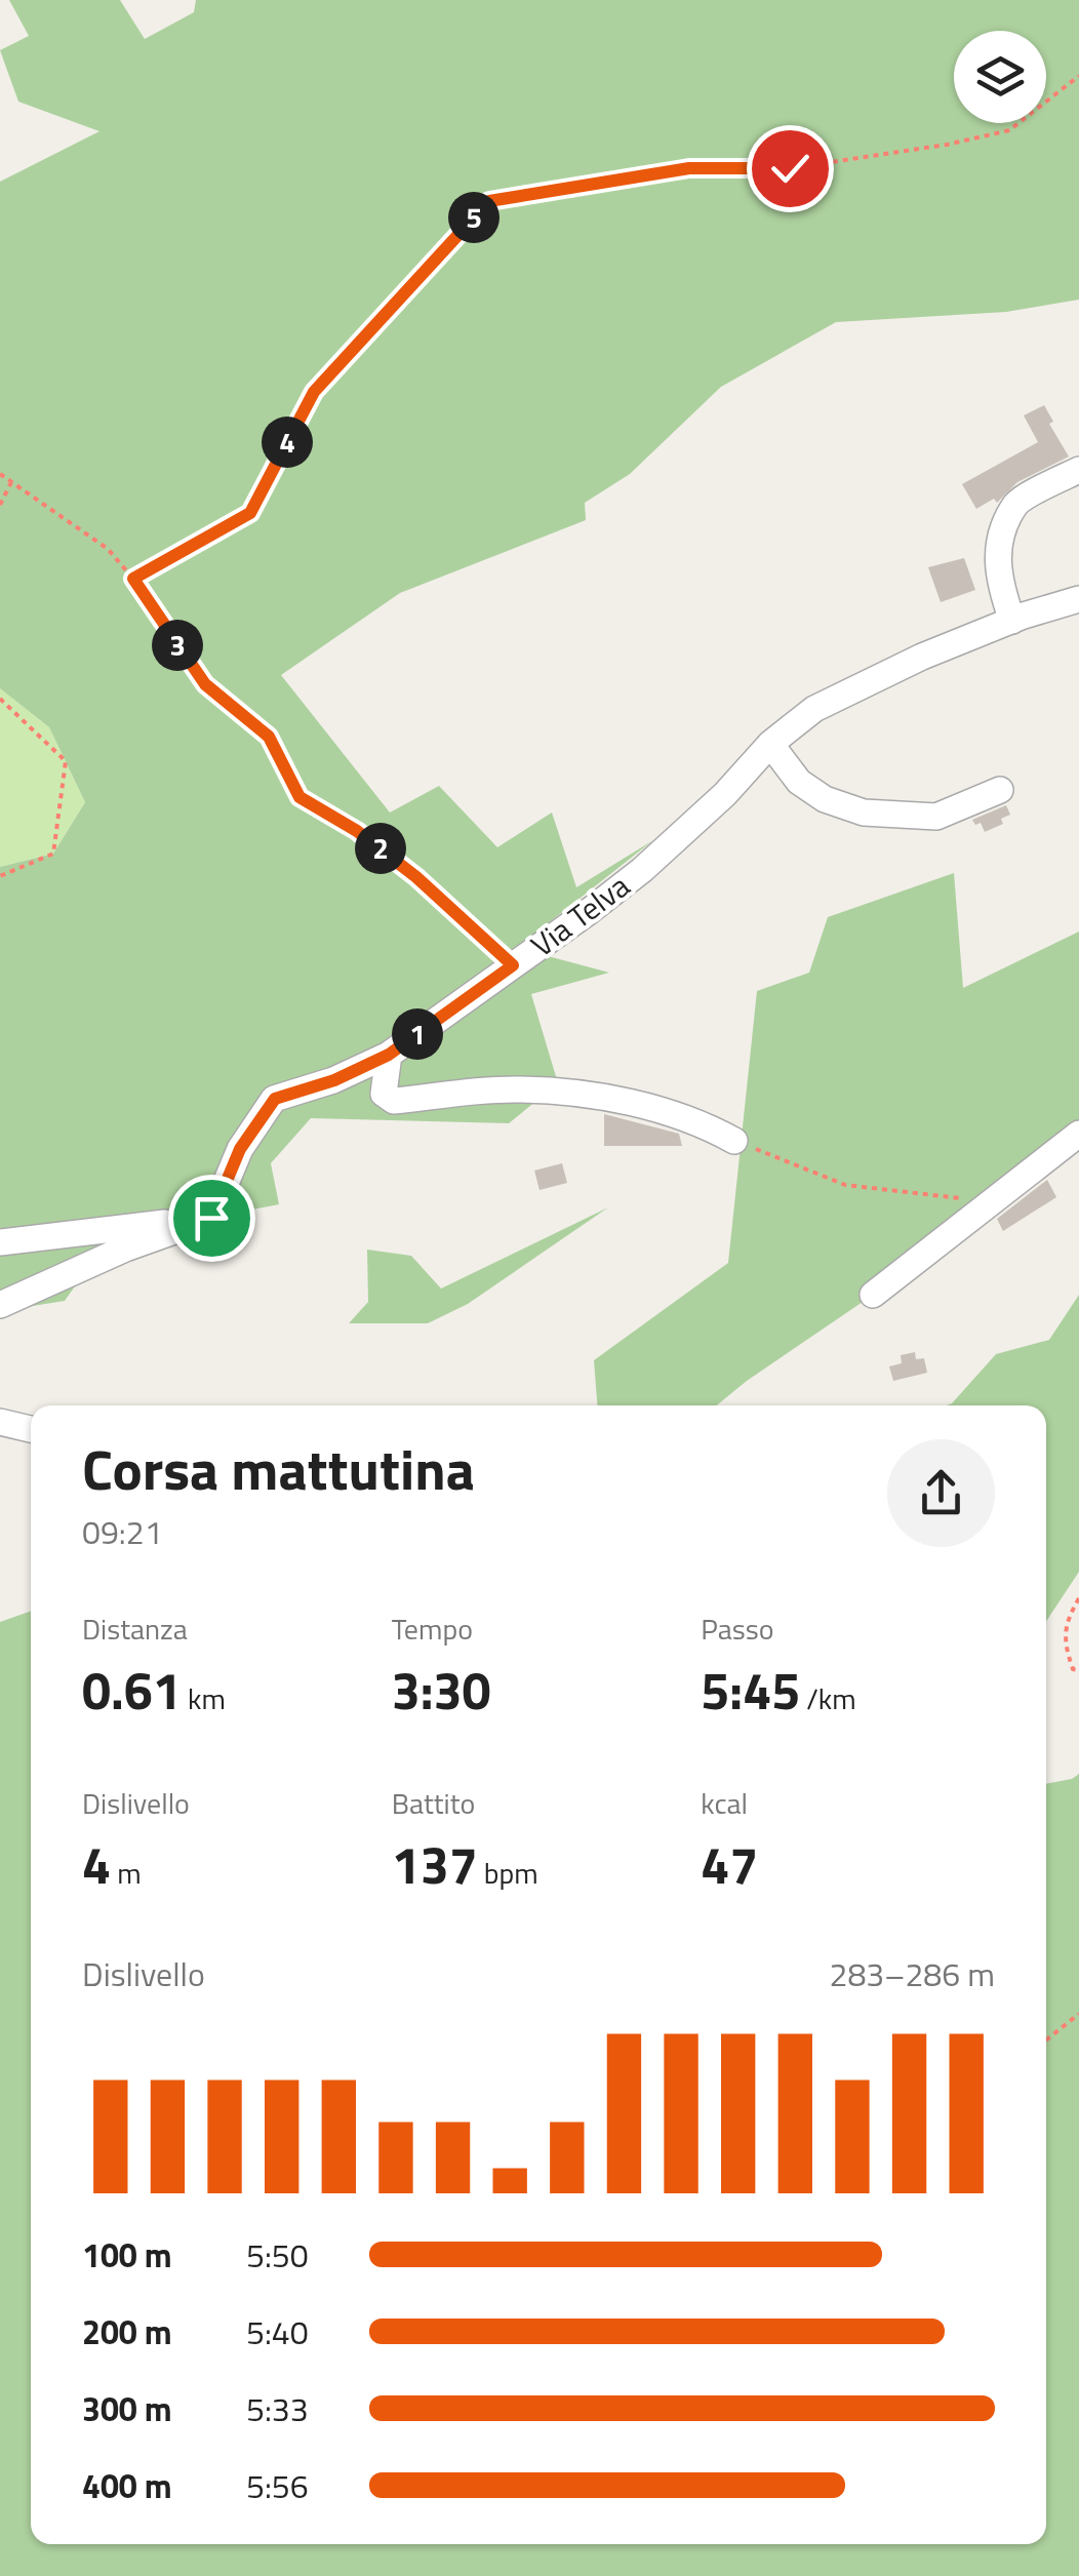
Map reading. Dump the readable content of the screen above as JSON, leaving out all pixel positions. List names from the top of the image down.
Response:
{
  "streets": {
    "street": ["Via Telva"]
  },
  "page": {
    "pins": [
      "5",
      "4",
      "3",
      "2",
      "1"
    ],
    "heading": ["Corsa mattutina", "09:21"],
    "stats": [
      ["Distanza", "0.61 km"],
      ["Tempo", "3:30"],
      ["Passo", "5:45 /km"],
      ["Dislivello", "4 m"],
      ["Battito", "137 bpm"],
      ["kcal", "47"]
    ],
    "chart": ["Dislivello", "283–286 m"],
    "list": [
      {
        "name": "100 m",
        "note": "5:50"
      },
      {
        "name": "200 m",
        "note": "5:40"
      },
      {
        "name": "300 m",
        "note": "5:33"
      },
      {
        "name": "400 m",
        "note": "5:56"
      }
    ]
  }
}
